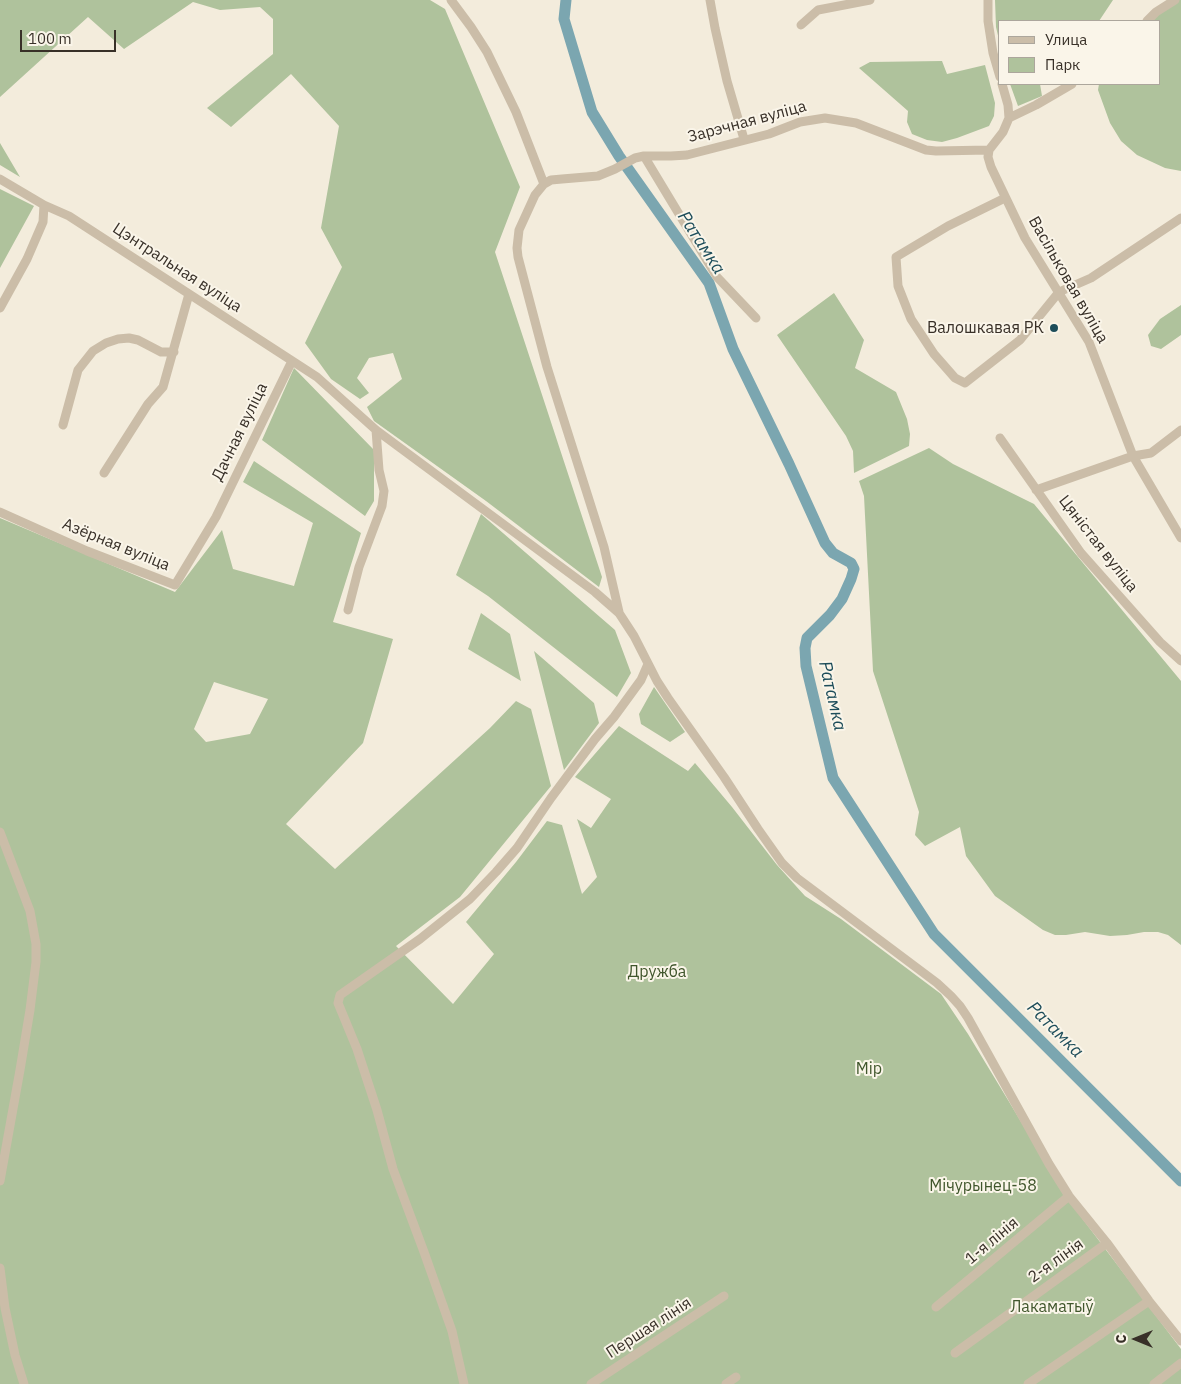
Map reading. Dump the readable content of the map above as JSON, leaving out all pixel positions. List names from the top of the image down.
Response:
{
  "streets": {
    "street": [
      "Зарэчная вуліца",
      "Цэнтральная вуліца",
      "Васільковая вуліца",
      "Дачная вуліца",
      "Цяністая вуліца",
      "Азёрная вуліца",
      "1-я лінія",
      "2-я лінія",
      "Першая лінія"
    ]
  },
  "crossings": [
    ["Зарэчная вуліца", "Васільковая вуліца"],
    ["Цэнтральная вуліца", "Дачная вуліца"],
    ["Дачная вуліца", "Азёрная вуліца"]
  ],
  "water": ["Ратамка"],
  "parks": [
    "Дружба",
    "Мір",
    "Мічурынец-58",
    "Лакаматыў"
  ],
  "places": ["Валошкавая РК"],
  "legend": ["Улица", "Парк"],
  "scale_bar": "100 m",
  "north": "left"
}
